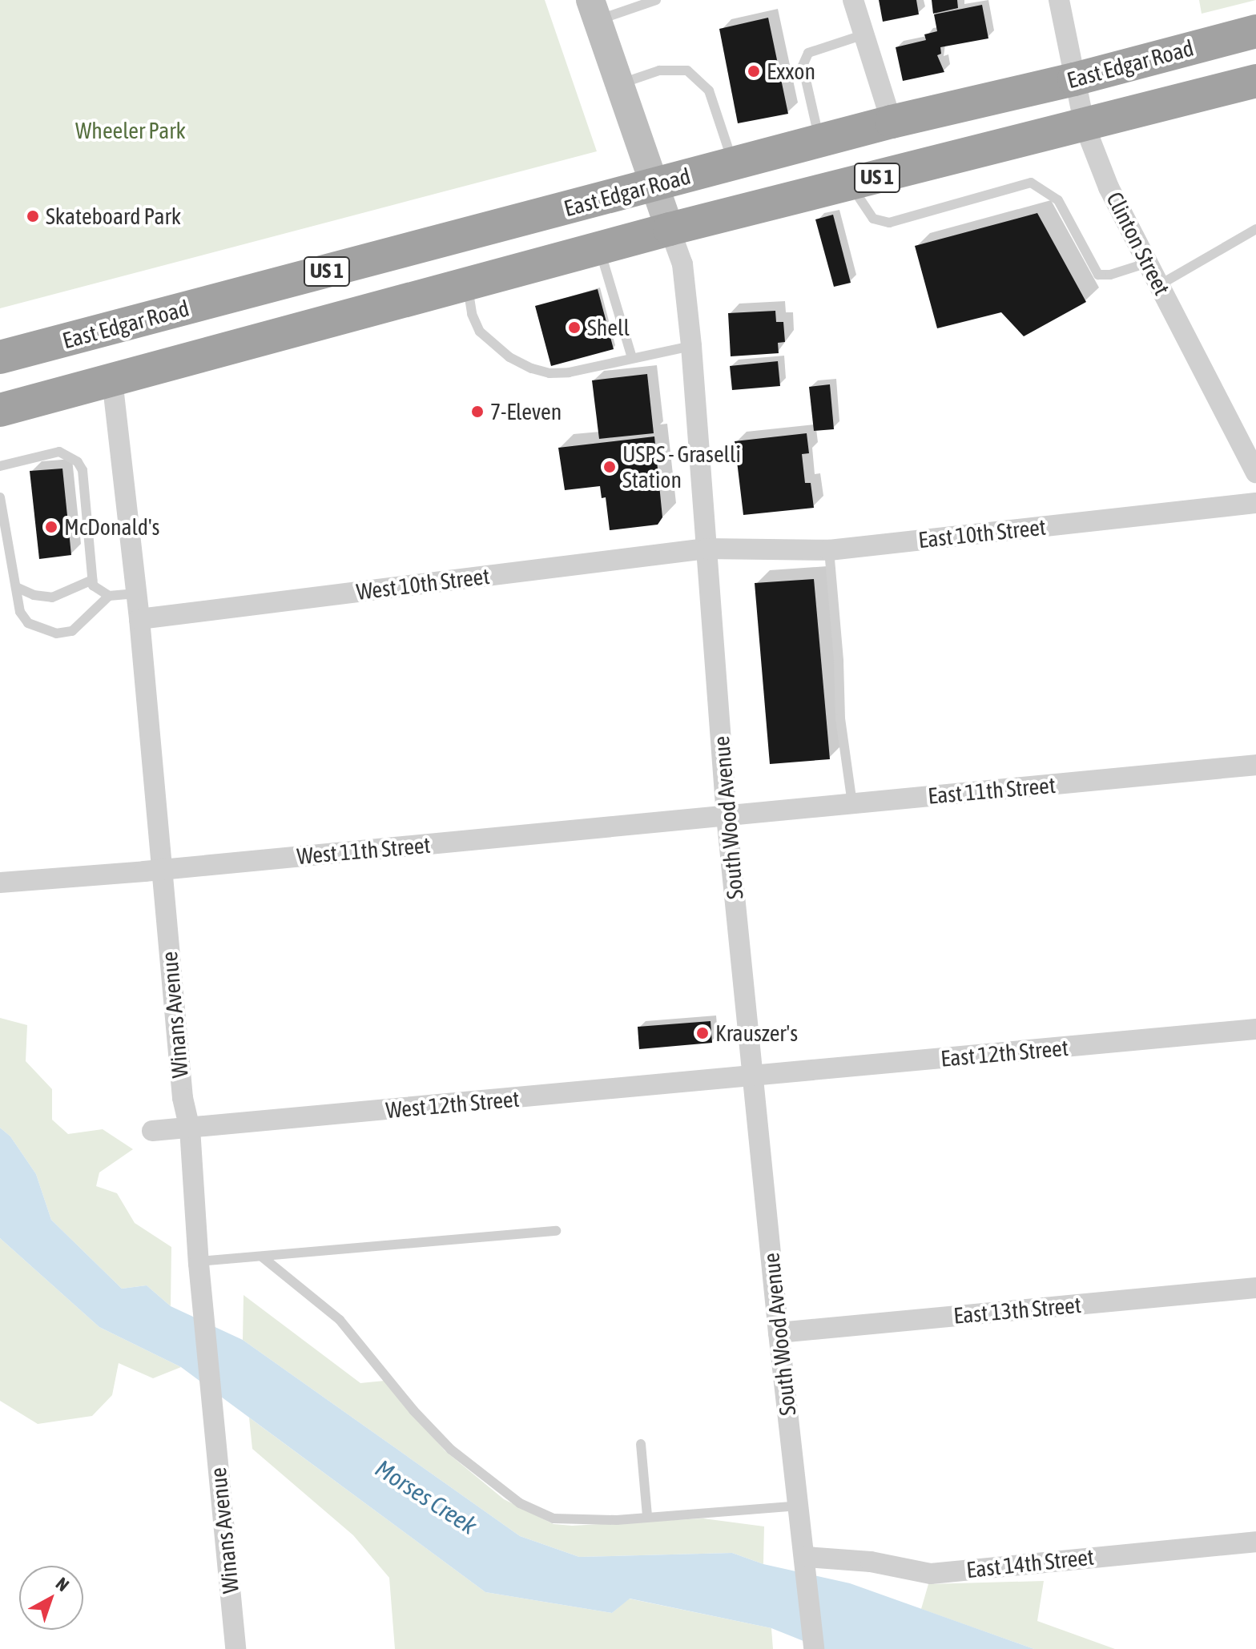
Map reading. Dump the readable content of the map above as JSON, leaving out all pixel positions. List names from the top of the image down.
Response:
{
  "streets": {
    "highway": ["East Edgar Road", "US 1"],
    "main road": ["South Wood Avenue"],
    "street": [
      "Clinton Street",
      "East 10th Street",
      "West 10th Street",
      "East 11th Street",
      "West 11th Street",
      "Winans Avenue",
      "East 12th Street",
      "West 12th Street",
      "East 13th Street",
      "East 14th Street"
    ]
  },
  "crossings": [
    ["East Edgar Road", "Clinton Street"],
    ["East Edgar Road", "South Wood Avenue"],
    ["East Edgar Road", "Winans Avenue"],
    ["East 10th Street", "West 10th Street"],
    ["East 10th Street", "South Wood Avenue"],
    ["West 10th Street", "South Wood Avenue"],
    ["West 10th Street", "Winans Avenue"],
    ["East 11th Street", "South Wood Avenue"],
    ["East 11th Street", "West 11th Street"],
    ["South Wood Avenue", "West 11th Street"],
    ["South Wood Avenue", "East 12th Street"],
    ["South Wood Avenue", "West 12th Street"],
    ["South Wood Avenue", "East 13th Street"],
    ["South Wood Avenue", "East 14th Street"],
    ["West 11th Street", "Winans Avenue"],
    ["Winans Avenue", "West 12th Street"],
    ["East 12th Street", "West 12th Street"]
  ],
  "water": ["Morses Creek"],
  "parks": ["Wheeler Park"],
  "places": [
    "Exxon",
    "Skateboard Park",
    "Shell",
    "7-Eleven",
    "USPS - Graselli Station",
    "McDonald's",
    "Krauszer's"
  ],
  "north": "top right"
}
